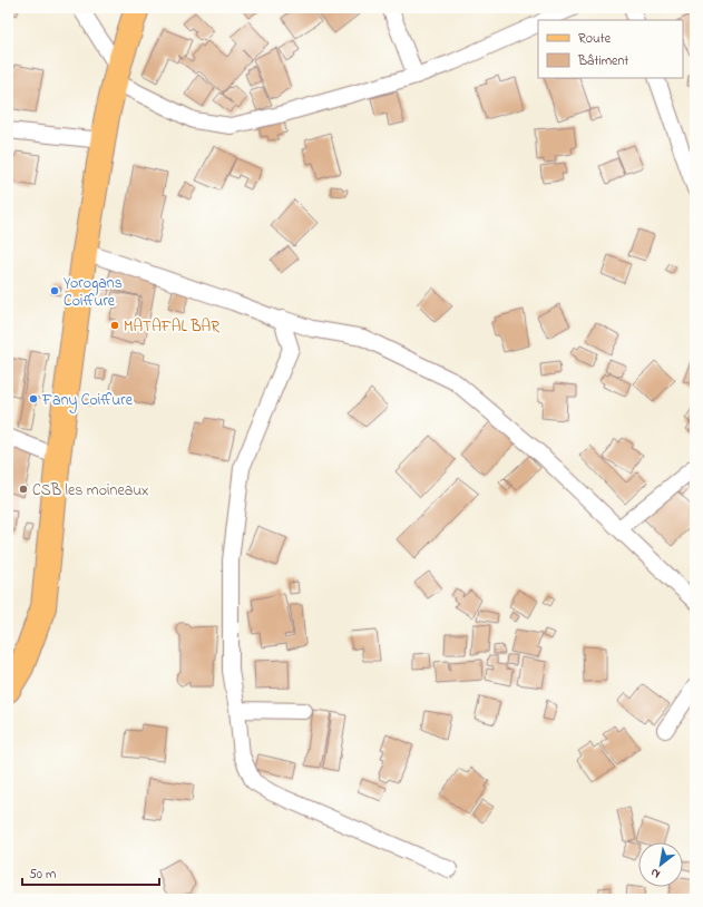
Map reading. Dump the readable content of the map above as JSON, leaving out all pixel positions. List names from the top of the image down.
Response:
{
  "places": [
    "Yorogans Coiffure",
    "MATAFAL BAR",
    "Fany Coiffure",
    "CSB les moineaux"
  ],
  "legend": ["Route", "Bâtiment"],
  "scale_bar": "50 m",
  "north": "bottom left"
}
